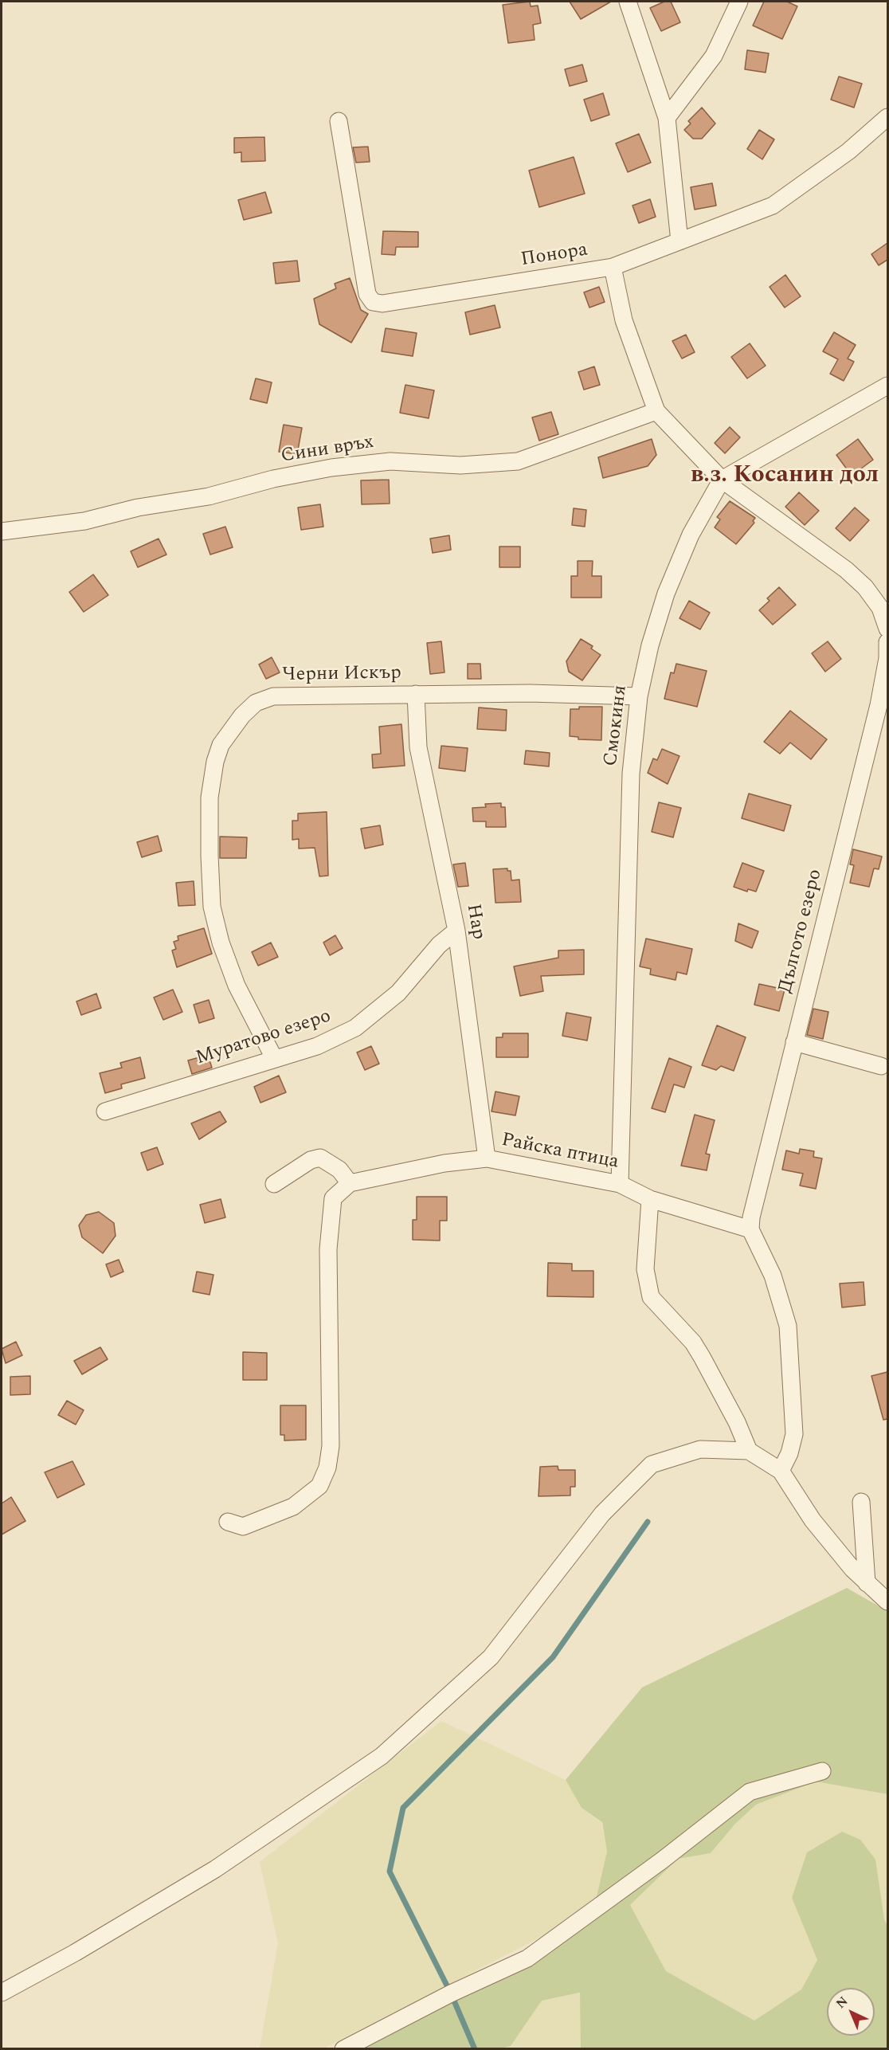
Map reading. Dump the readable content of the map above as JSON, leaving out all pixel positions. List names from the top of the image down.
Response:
{
  "streets": {
    "street": [
      "Понора",
      "Сини връх",
      "Черни Искър",
      "Смокиня",
      "Нар",
      "Дългото езеро",
      "Муратово езеро",
      "Райска птица"
    ]
  },
  "crossings": [
    ["Черни Искър", "Смокиня"],
    ["Черни Искър", "Нар"],
    ["Черни Искър", "Муратово езеро"],
    ["Смокиня", "Райска птица"],
    ["Нар", "Муратово езеро"],
    ["Нар", "Райска птица"],
    ["Дългото езеро", "Райска птица"]
  ],
  "districts": ["в.з. Косанин дол"],
  "north": "top left"
}
